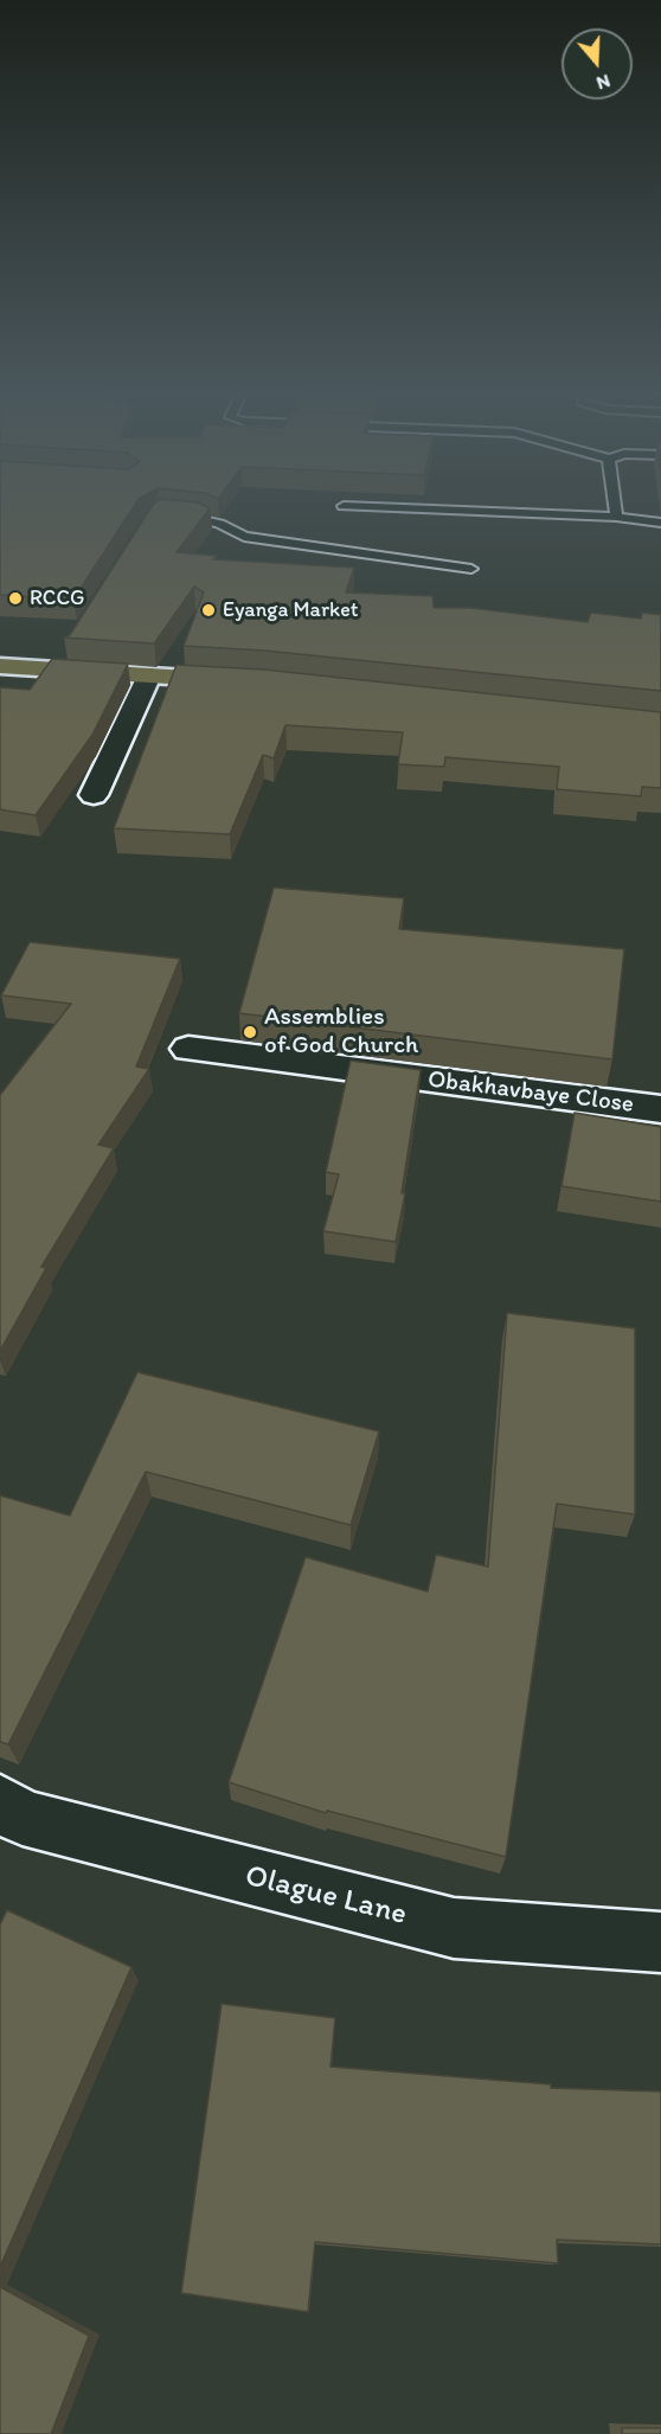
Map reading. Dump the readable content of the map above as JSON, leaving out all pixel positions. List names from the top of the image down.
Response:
{
  "streets": {
    "street": ["Obakhavbaye Close", "Olague Lane"]
  },
  "places": ["RCCG", "Eyanga Market", "Assemblies of God Church"],
  "north": "bottom"
}
